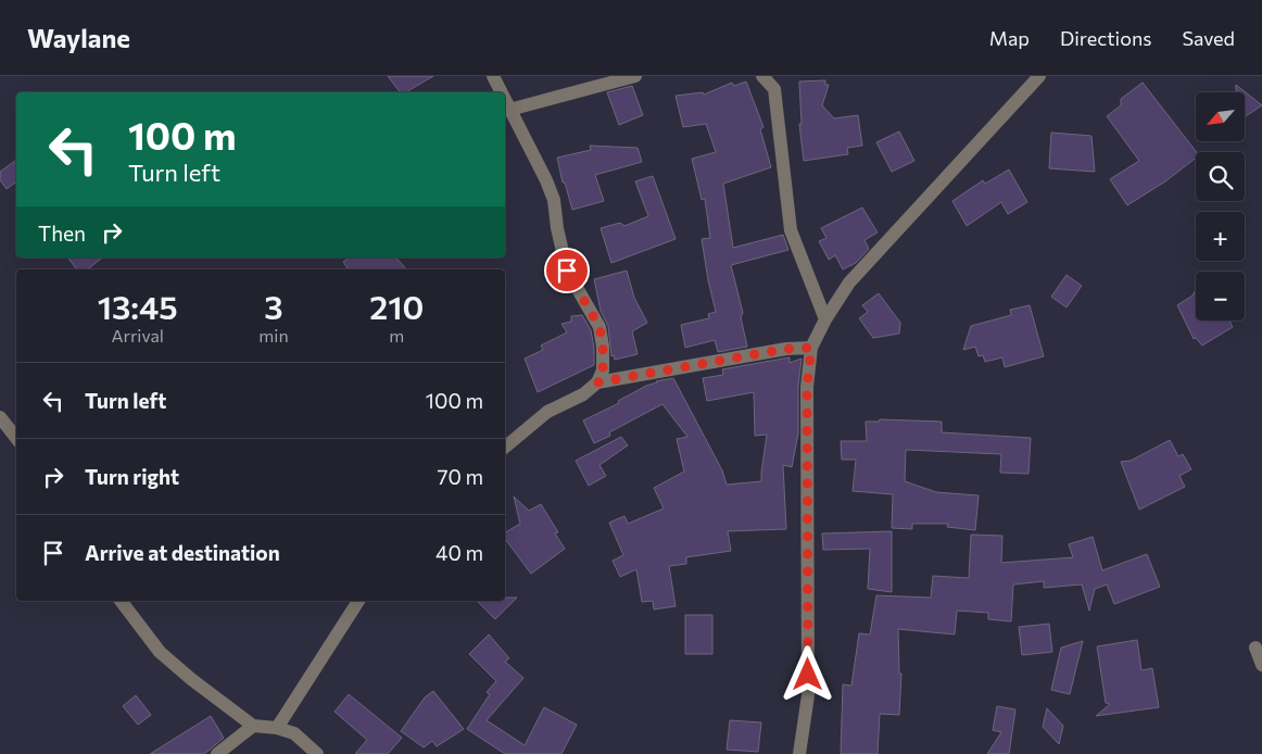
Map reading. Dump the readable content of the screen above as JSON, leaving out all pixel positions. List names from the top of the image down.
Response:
{
  "north": "bottom left",
  "page": {
    "header": "Waylane",
    "nav": ["Map", "Directions", "Saved"],
    "map_buttons": ["+", "−"],
    "turn": ["100 m", "Turn left"],
    "then": "Then",
    "eta": [
      "13:45",
      "Arrival",
      "3",
      "min",
      "210",
      "m"
    ],
    "list": [
      {
        "name": "Turn left",
        "value": "100 m"
      },
      {
        "name": "Turn right",
        "value": "70 m"
      },
      {
        "name": "Arrive at destination",
        "value": "40 m"
      }
    ]
  }
}
